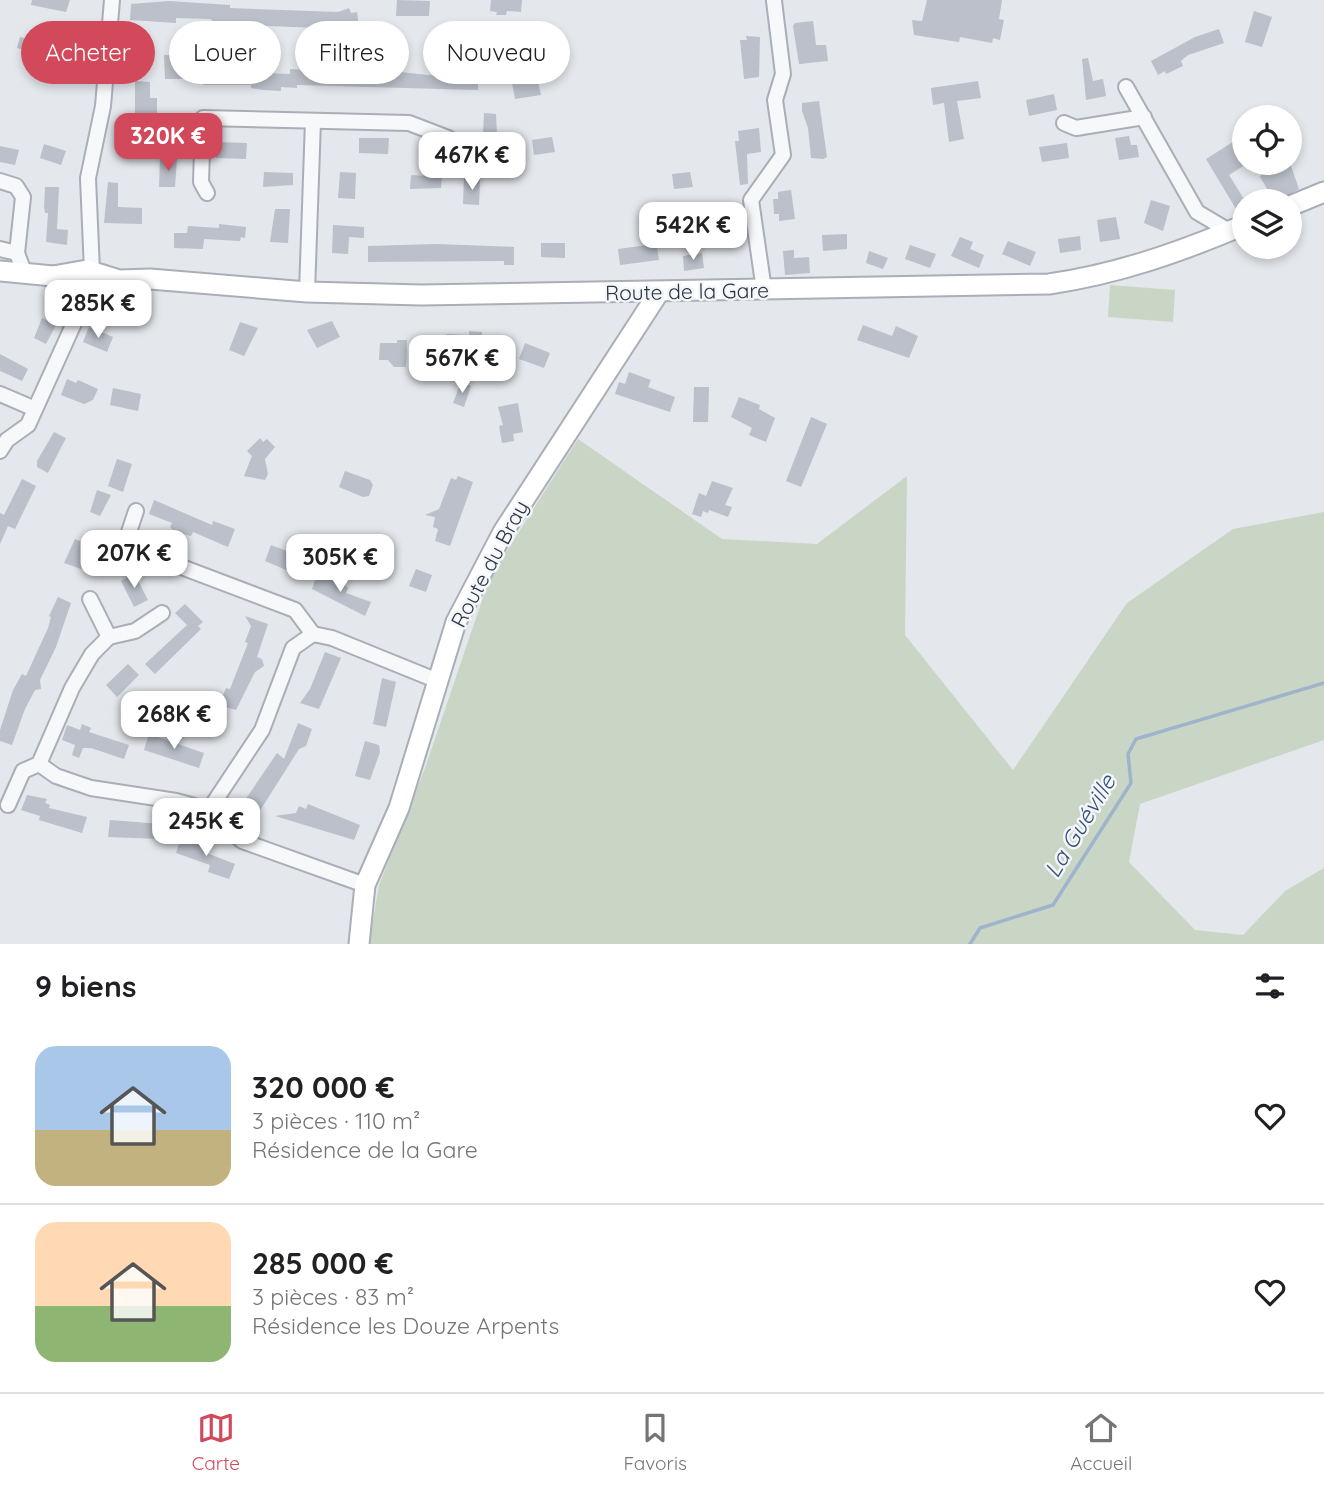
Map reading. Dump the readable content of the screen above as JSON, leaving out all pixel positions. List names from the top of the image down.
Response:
{
  "streets": {
    "street": ["Route de la Gare", "Route du Bray"]
  },
  "crossings": [
    ["Route de la Gare", "Route du Bray"]
  ],
  "water": ["La Guéville"],
  "page": {
    "chip": [
      "Acheter",
      "Louer",
      "Filtres",
      "Nouveau"
    ],
    "price": [
      "320K €",
      "467K €",
      "542K €",
      "285K €",
      "567K €",
      "207K €",
      "305K €",
      "268K €",
      "245K €"
    ],
    "heading": "9 biens",
    "list": [
      {
        "name": "320 000 €",
        "note": "3 pièces · 110 m² · Résidence de la Gare"
      },
      {
        "name": "285 000 €",
        "note": "3 pièces · 83 m² · Résidence les Douze Arpents"
      }
    ],
    "tabs": ["Carte", "Favoris", "Accueil"]
  }
}
